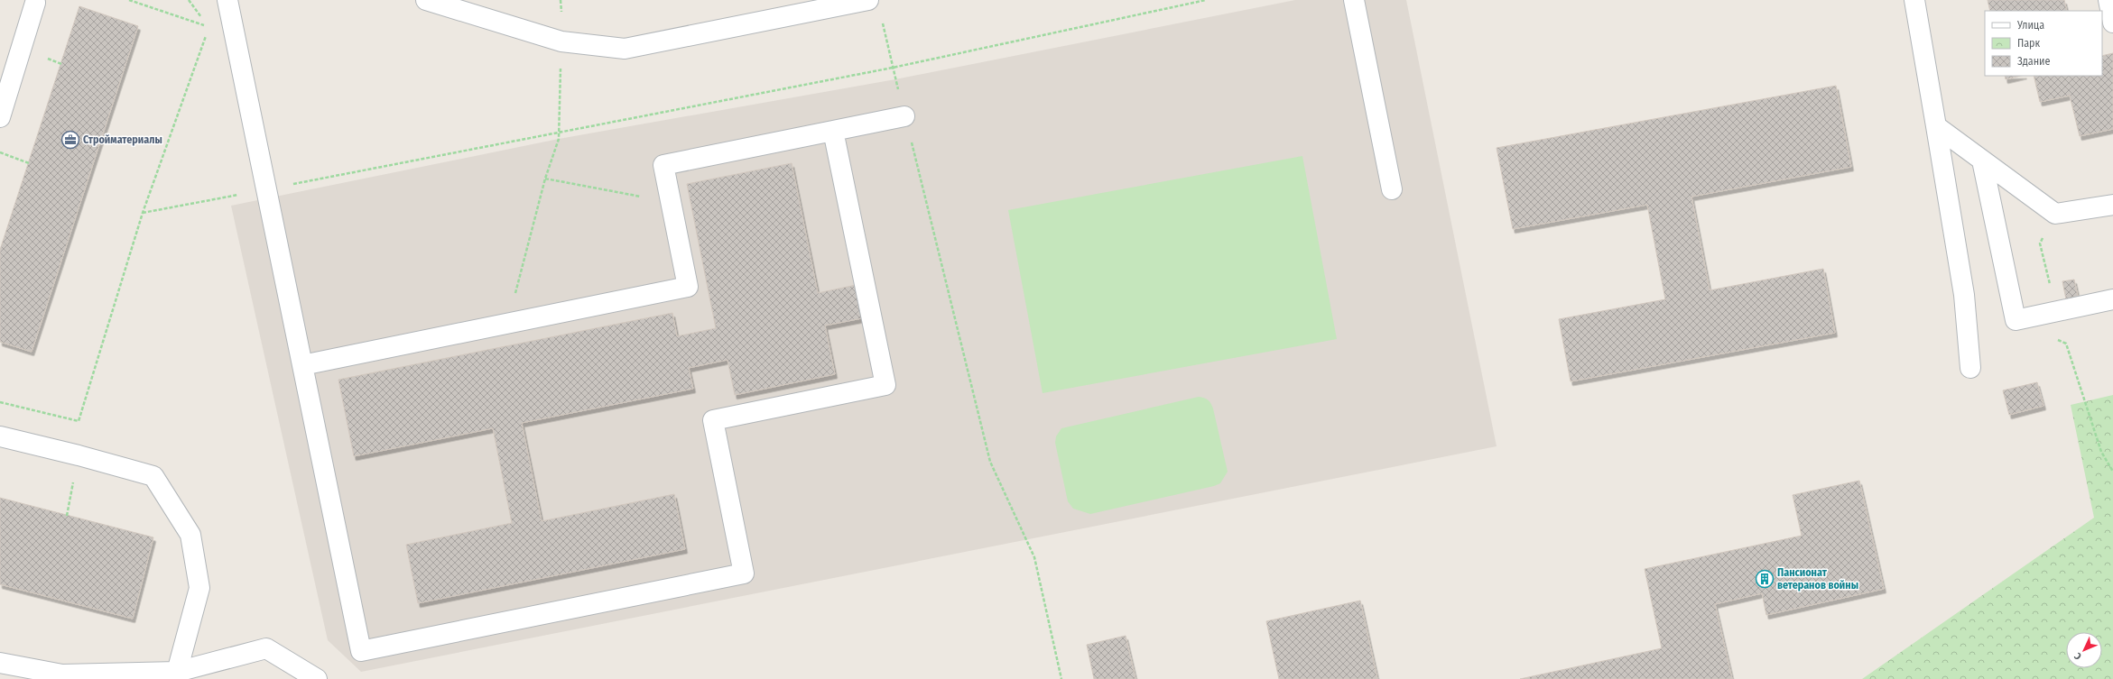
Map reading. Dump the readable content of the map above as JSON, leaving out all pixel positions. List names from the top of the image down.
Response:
{
  "places": {
    "office": ["Стройматериалы"],
    "building": ["Пансионат ветеранов войны"]
  },
  "legend": ["Улица", "Парк", "Здание"],
  "north": "bottom left"
}
